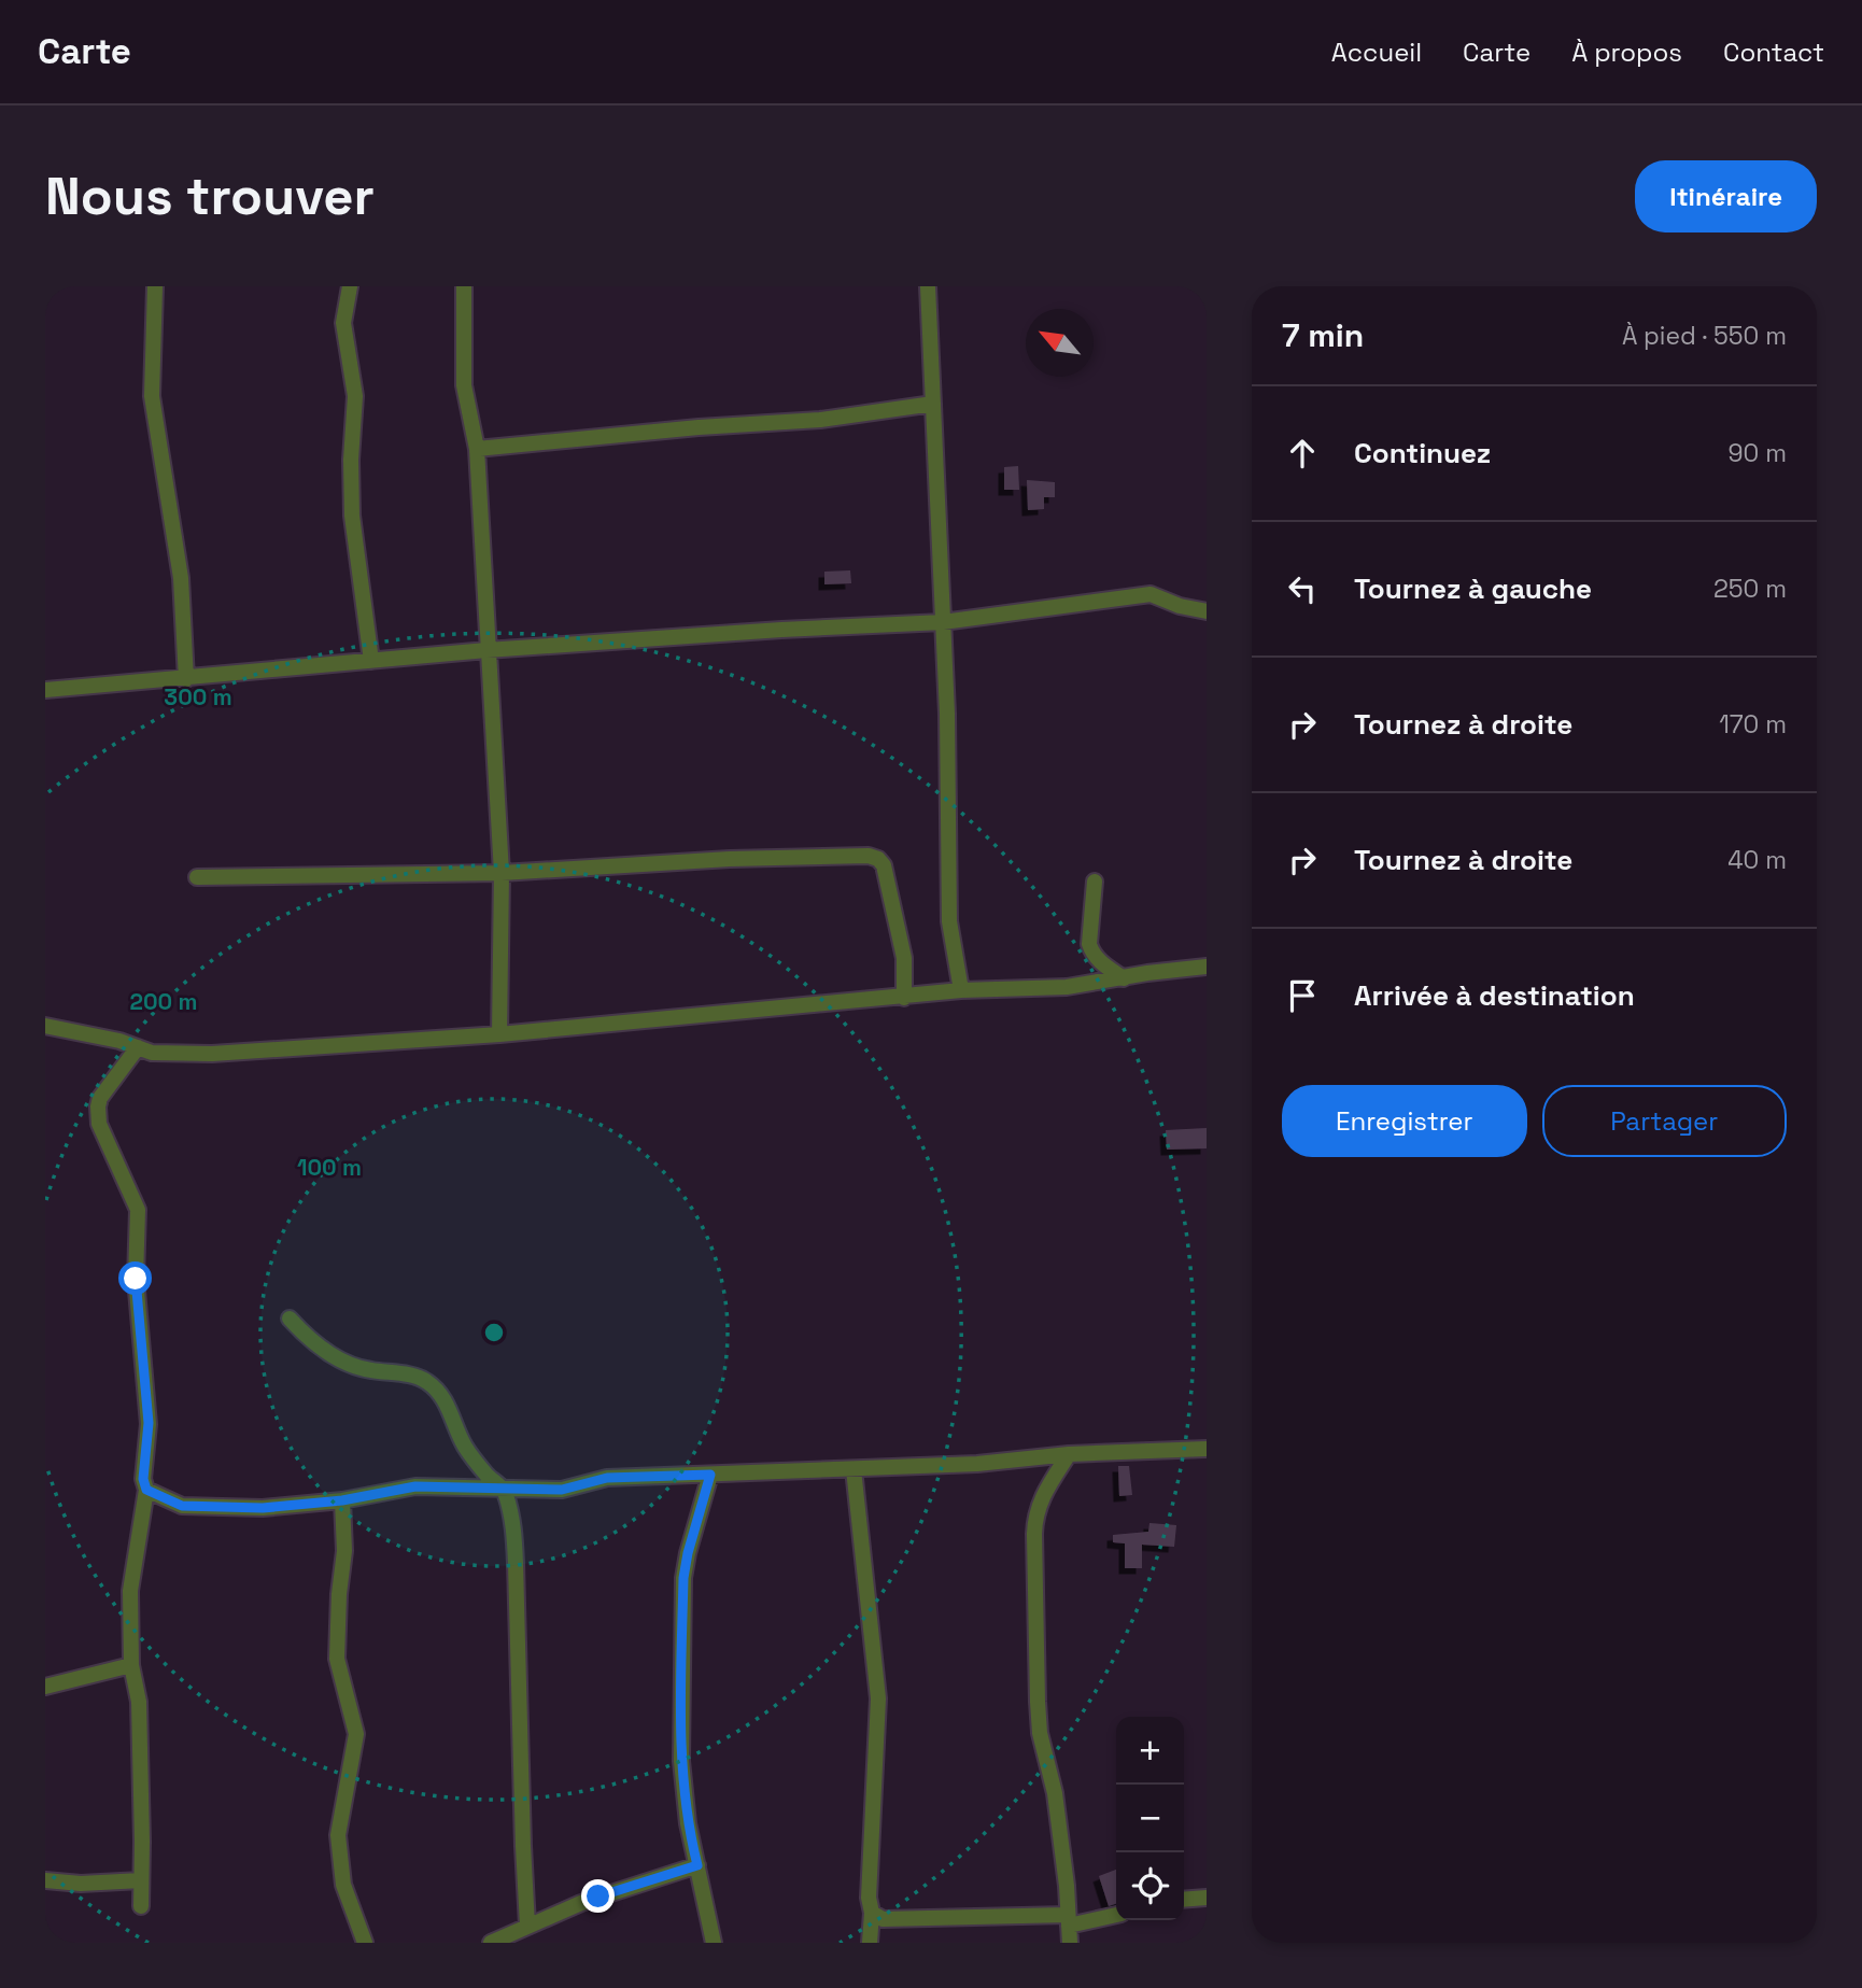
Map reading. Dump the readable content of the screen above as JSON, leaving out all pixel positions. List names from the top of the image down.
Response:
{
  "north": "top left",
  "page": {
    "header": "Carte",
    "nav": [
      "Accueil",
      "Carte",
      "À propos",
      "Contact"
    ],
    "buttons": [
      "Itinéraire",
      ["Enregistrer", "Partager"]
    ],
    "title": "Nous trouver",
    "heading": ["7 min", "À pied · 550 m"],
    "list": [
      ["Continuez", "90 m"],
      ["Tournez à gauche", "250 m"],
      ["Tournez à droite", "170 m"],
      ["Tournez à droite", "40 m"],
      "Arrivée à destination"
    ],
    "map_buttons": ["+", "−"]
  },
  "rings": ["300 m", "200 m", "100 m"]
}
